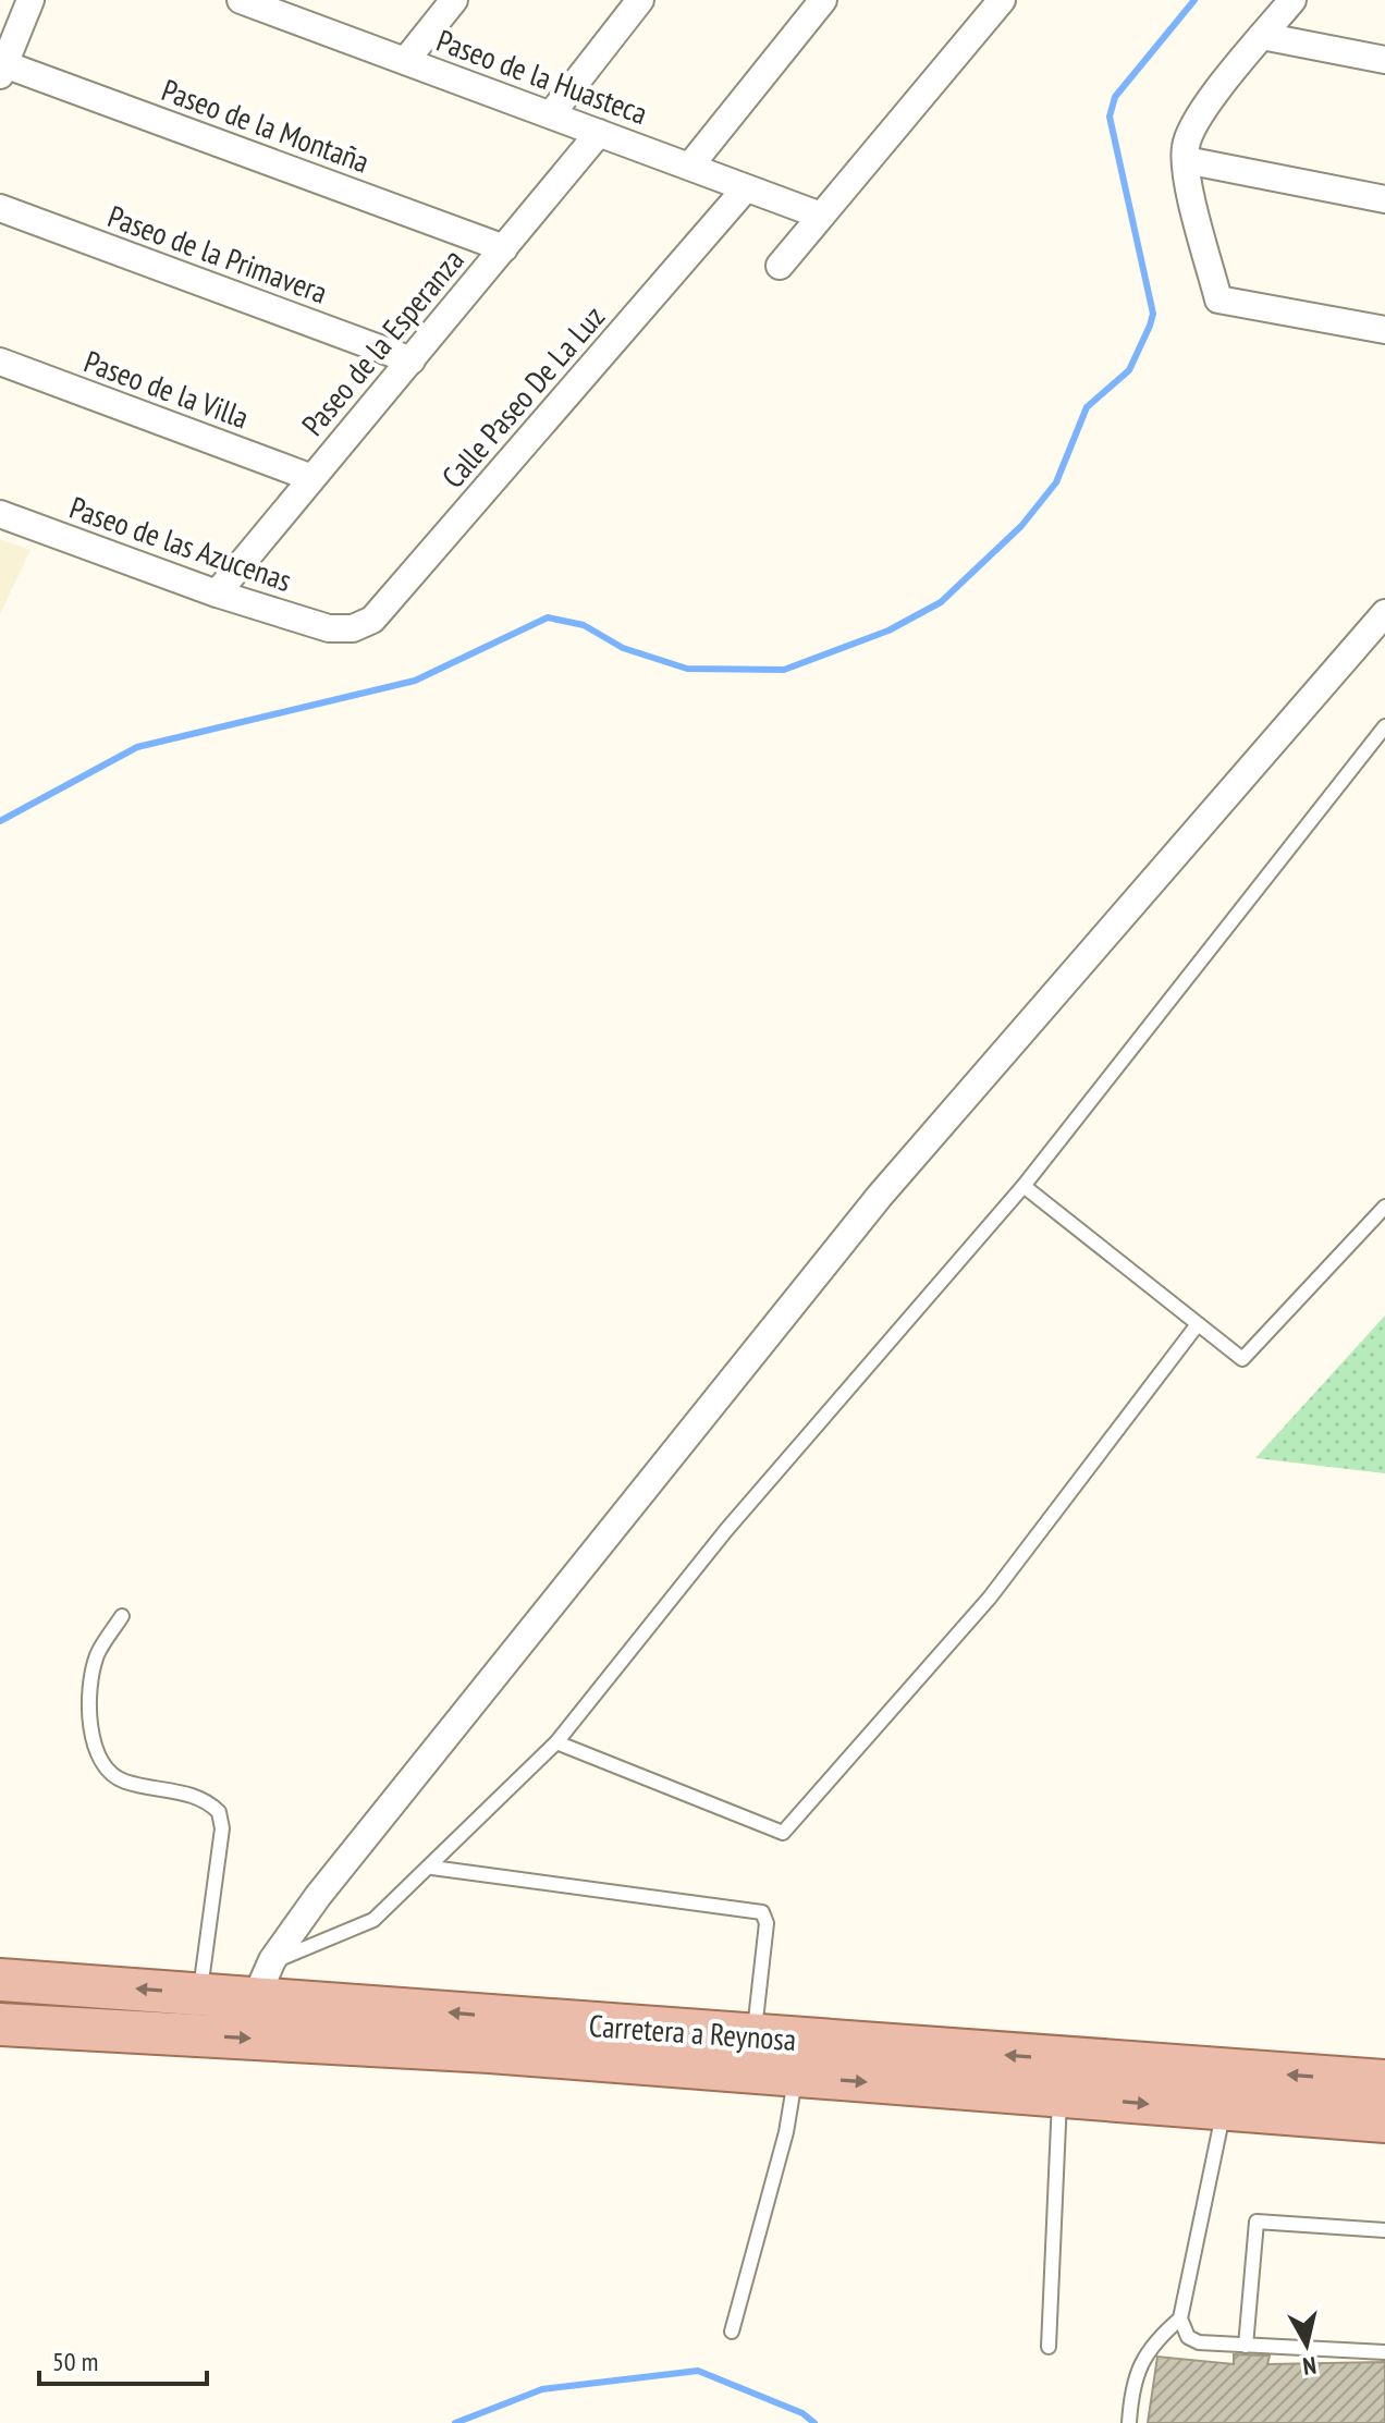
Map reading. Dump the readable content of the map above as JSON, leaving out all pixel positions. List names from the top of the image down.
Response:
{
  "streets": {
    "main road": ["Carretera a Reynosa"],
    "street": [
      "Paseo de la Huasteca",
      "Paseo de la Montaña",
      "Paseo de la Primavera",
      "Paseo de la Esperanza",
      "Paseo de la Villa",
      "Calle Paseo De La Luz",
      "Paseo de las Azucenas"
    ]
  },
  "crossings": [
    ["Paseo de la Huasteca", "Paseo de la Esperanza"],
    ["Paseo de la Huasteca", "Calle Paseo De La Luz"],
    ["Paseo de la Montaña", "Paseo de la Esperanza"],
    ["Paseo de la Primavera", "Paseo de la Esperanza"],
    ["Paseo de la Esperanza", "Paseo de la Villa"],
    ["Paseo de la Esperanza", "Paseo de las Azucenas"],
    ["Calle Paseo De La Luz", "Paseo de las Azucenas"]
  ],
  "scale_bar": "50 m",
  "north": "bottom"
}
